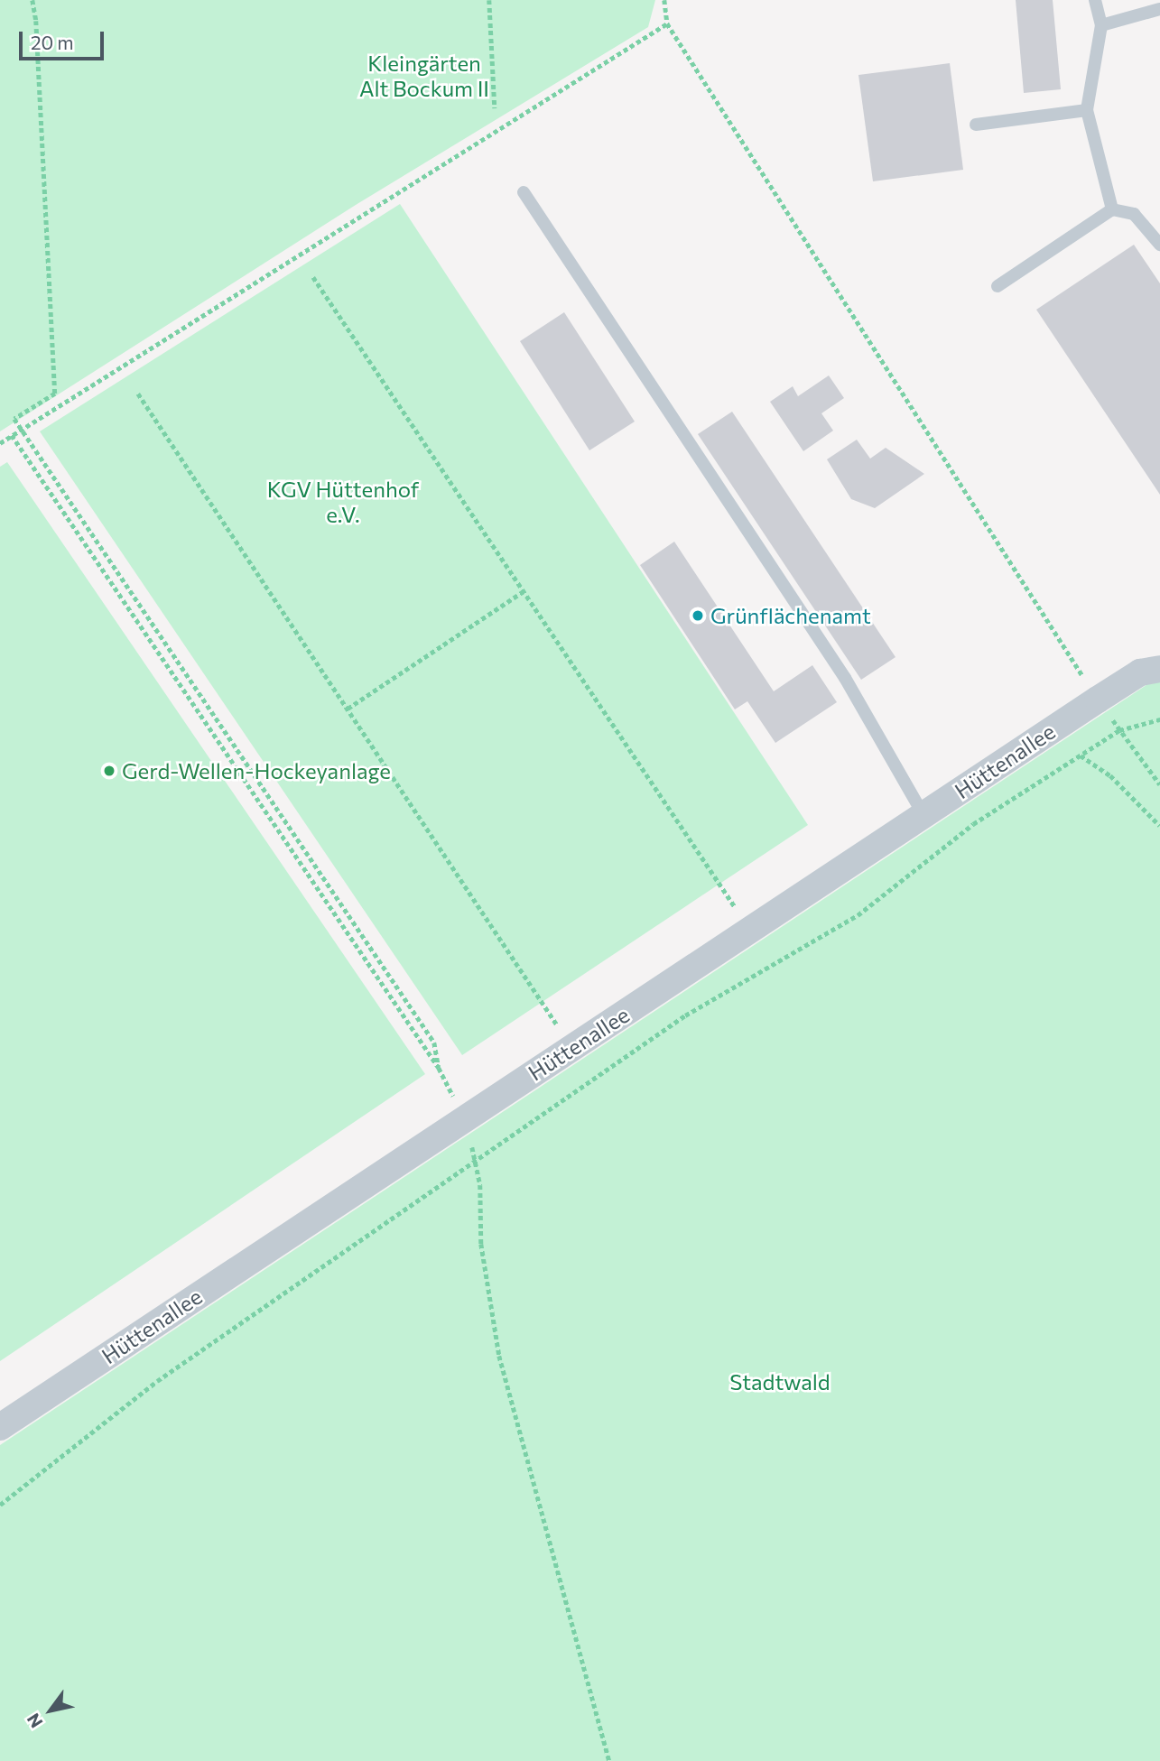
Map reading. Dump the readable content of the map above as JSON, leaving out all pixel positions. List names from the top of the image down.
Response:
{
  "streets": {
    "street": ["Hüttenallee"]
  },
  "parks": ["Kleingärten Alt Bockum II", "KGV Hüttenhof e.V.", "Stadtwald"],
  "places": ["Grünflächenamt", "Gerd-Wellen-Hockeyanlage"],
  "scale_bar": "20 m",
  "north": "bottom left"
}
